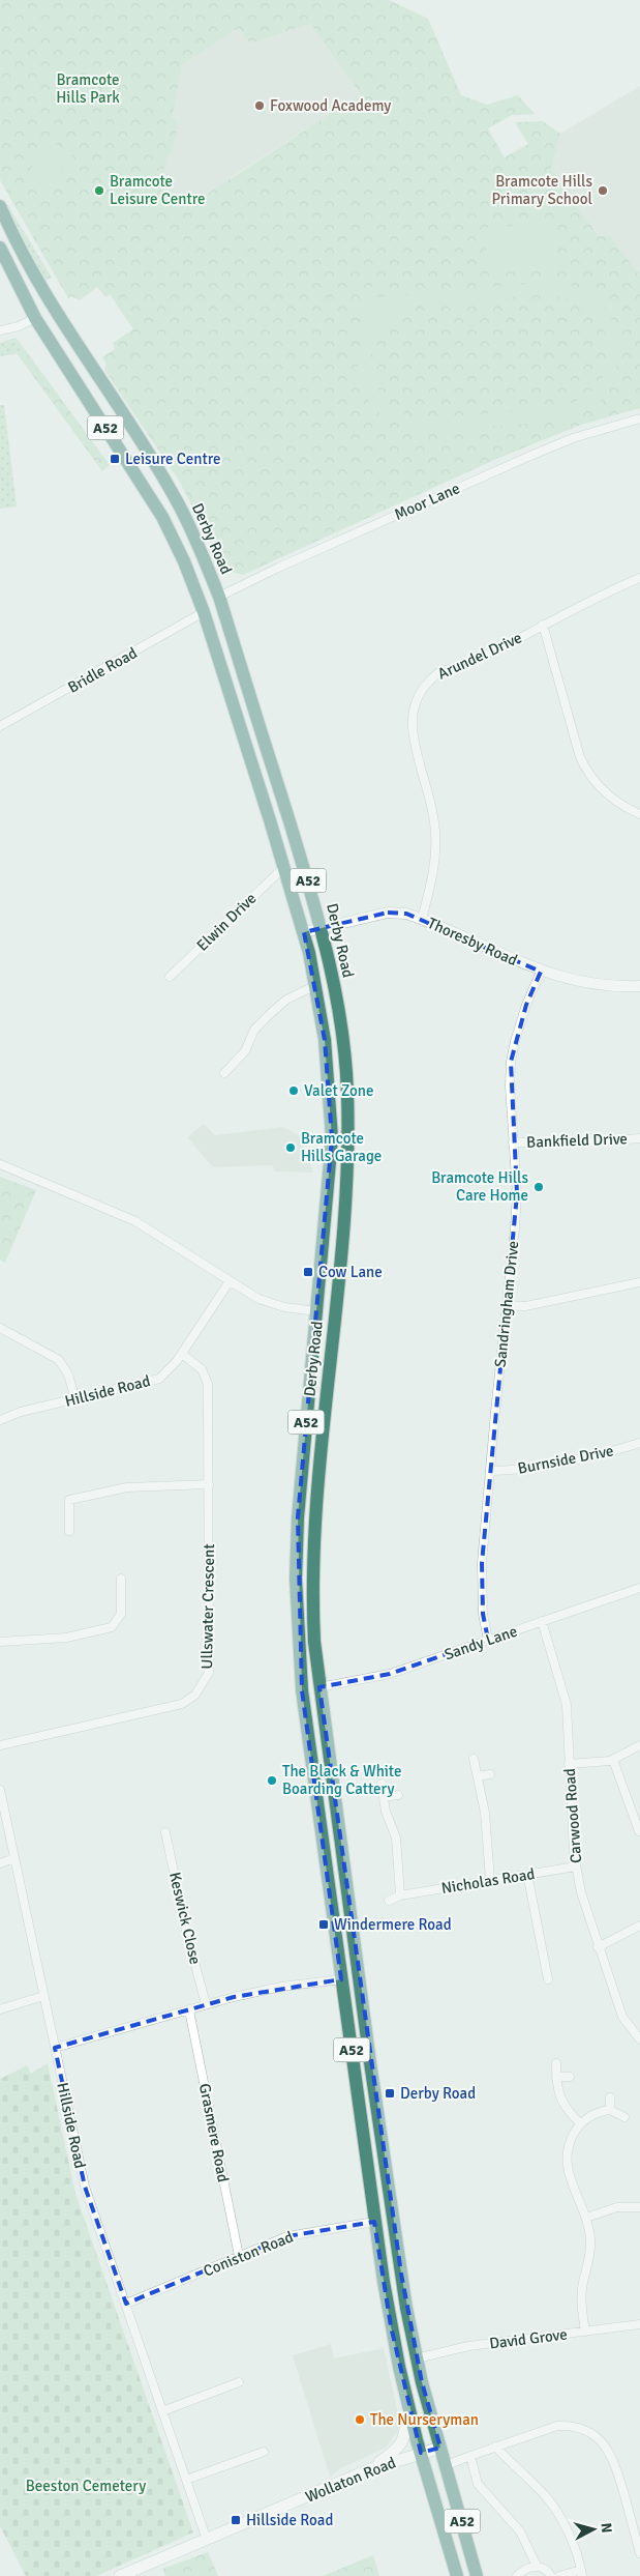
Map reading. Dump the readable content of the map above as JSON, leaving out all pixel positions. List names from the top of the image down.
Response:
{
  "streets": {
    "highway": ["A52", "Derby Road"],
    "main road": ["Wollaton Road"],
    "street": [
      "Moor Lane",
      "Arundel Drive",
      "Bridle Road",
      "Elwin Drive",
      "Thoresby Road",
      "Bankfield Drive",
      "Sandringham Drive",
      "Hillside Road",
      "Burnside Drive",
      "Ullswater Crescent",
      "Sandy Lane",
      "Carwood Road",
      "Nicholas Road",
      "Keswick Close",
      "Grasmere Road",
      "Coniston Road",
      "David Grove"
    ]
  },
  "crossings": [
    ["Moor Lane", "Derby Road"],
    ["Derby Road", "Bridle Road"],
    ["Derby Road", "Elwin Drive"],
    ["Derby Road", "Thoresby Road"],
    ["Derby Road", "Sandy Lane"],
    ["Derby Road", "Coniston Road"],
    ["Derby Road", "David Grove"],
    ["Derby Road", "Wollaton Road"],
    ["Arundel Drive", "Thoresby Road"],
    ["Thoresby Road", "Sandringham Drive"],
    ["Bankfield Drive", "Sandringham Drive"],
    ["Sandringham Drive", "Burnside Drive"],
    ["Sandringham Drive", "Sandy Lane"],
    ["Hillside Road", "Ullswater Crescent"],
    ["Hillside Road", "Coniston Road"],
    ["Hillside Road", "Wollaton Road"],
    ["Sandy Lane", "Carwood Road"],
    ["Carwood Road", "Nicholas Road"],
    ["Grasmere Road", "Coniston Road"]
  ],
  "parks": ["Bramcote Hills Park", "Beeston Cemetery"],
  "places": {
    "other": [
      "Foxwood Academy",
      "Bramcote Leisure Centre",
      "Bramcote Hills Primary School",
      "Valet Zone",
      "Bramcote Hills Garage",
      "Bramcote Hills Care Home",
      "The Black & White Boarding Cattery",
      "The Nurseryman"
    ],
    "transit": [
      "Leisure Centre",
      "Cow Lane",
      "Windermere Road",
      "Derby Road",
      "Hillside Road"
    ]
  },
  "north": "right"
}
